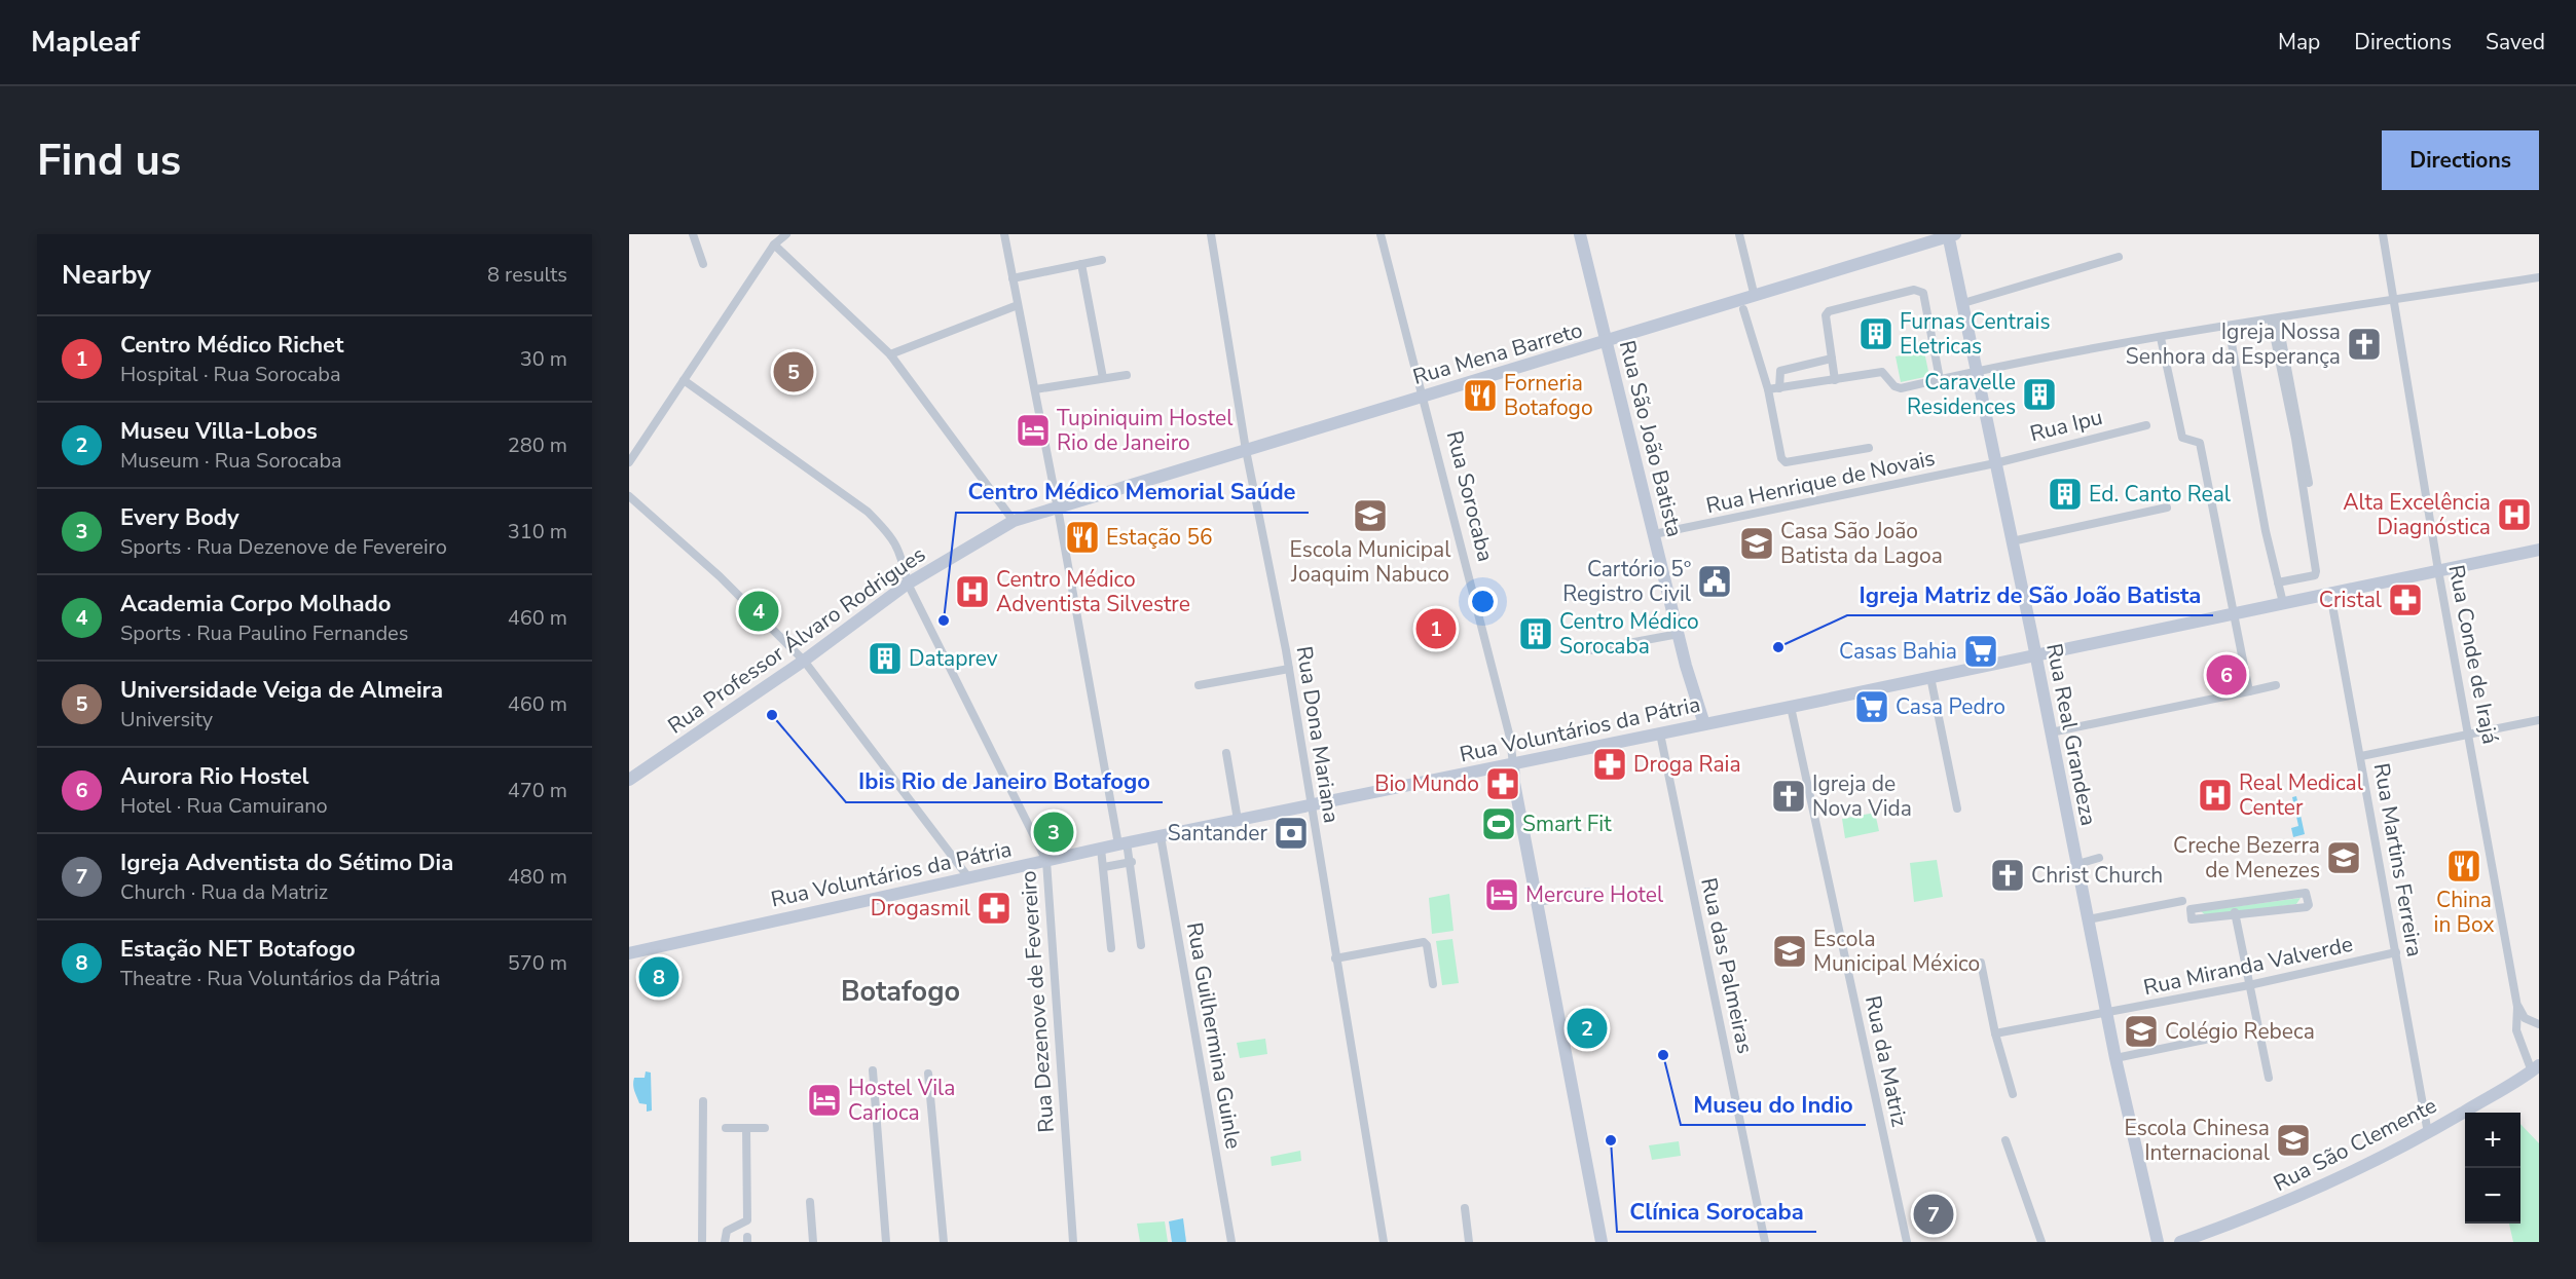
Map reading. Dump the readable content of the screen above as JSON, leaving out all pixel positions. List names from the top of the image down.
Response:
{
  "streets": {
    "main road": [
      "Rua Mena Barreto",
      "Rua São João Batista",
      "Rua Sorocaba",
      "Rua Professor Álvaro Rodrigues",
      "Rua Voluntários da Pátria",
      "Rua Real Grandeza",
      "Rua São Clemente"
    ],
    "street": [
      "Rua Ipu",
      "Rua Henrique de Novais",
      "Rua Conde de Irajá",
      "Rua Dona Mariana",
      "Rua Martins Ferreira",
      "Rua das Palmeiras",
      "Rua Miranda Valverde",
      "Rua Dezenove de Fevereiro",
      "Rua Guilhermina Guinle",
      "Rua da Matriz"
    ]
  },
  "crossings": [
    ["Rua Mena Barreto", "Rua São João Batista"],
    ["Rua Mena Barreto", "Rua Sorocaba"],
    ["Rua Mena Barreto", "Rua Professor Álvaro Rodrigues"],
    ["Rua Mena Barreto", "Rua Dona Mariana"],
    ["Rua Mena Barreto", "Rua Real Grandeza"],
    ["Rua Ipu", "Rua Henrique de Novais"],
    ["Rua Ipu", "Rua Real Grandeza"],
    ["Rua São João Batista", "Rua Henrique de Novais"],
    ["Rua São João Batista", "Rua Voluntários da Pátria"],
    ["Rua Henrique de Novais", "Rua Real Grandeza"],
    ["Rua Sorocaba", "Rua Voluntários da Pátria"],
    ["Rua Professor Álvaro Rodrigues", "Rua Dezenove de Fevereiro"],
    ["Rua Conde de Irajá", "Rua Voluntários da Pátria"],
    ["Rua Conde de Irajá", "Rua São Clemente"],
    ["Rua Voluntários da Pátria", "Rua Dona Mariana"],
    ["Rua Voluntários da Pátria", "Rua Real Grandeza"],
    ["Rua Voluntários da Pátria", "Rua Martins Ferreira"],
    ["Rua Voluntários da Pátria", "Rua das Palmeiras"],
    ["Rua Voluntários da Pátria", "Rua Dezenove de Fevereiro"],
    ["Rua Voluntários da Pátria", "Rua Guilhermina Guinle"],
    ["Rua Voluntários da Pátria", "Rua da Matriz"],
    ["Rua Real Grandeza", "Rua Miranda Valverde"],
    ["Rua Martins Ferreira", "Rua Miranda Valverde"],
    ["Rua Martins Ferreira", "Rua São Clemente"]
  ],
  "districts": ["Botafogo"],
  "places": {
    "building": [
      "Furnas Centrais Eletricas",
      "Caravelle Residences",
      "Ed. Canto Real",
      "Centro Médico Sorocaba",
      "Dataprev"
    ],
    "church": ["Igreja Nossa Senhora da Esperança", "Igreja de Nova Vida", "Christ Church"],
    "restaurant": ["Forneria Botafogo", "Estação 56", "China in Box"],
    "hotel": ["Tupiniquim Hostel Rio de Janeiro", "Mercure Hotel", "Hostel Vila Carioca"],
    "hospital": ["Alta Excelência Diagnóstica", "Centro Médico Adventista Silvestre", "Real Medical Center"],
    "school or university": [
      "Escola Municipal Joaquim Nabuco",
      "Casa São João Batista da Lagoa",
      "Creche Bezerra de Menezes",
      "Escola Municipal México",
      "Colégio Rebeca",
      "Escola Chinesa Internacional"
    ],
    "public building": ["Cartório 5º Registro Civil"],
    "pharmacy": [
      "Cristal",
      "Droga Raia",
      "Bio Mundo",
      "Drogasmil"
    ],
    "other": [
      "Centro Médico Memorial Saúde",
      "Igreja Matriz de São João Batista",
      "Ibis Rio de Janeiro Botafogo",
      "Museu do Indio",
      "Clínica Sorocaba"
    ],
    "supermarket": ["Casas Bahia", "Casa Pedro"],
    "sports": ["Smart Fit"],
    "bank": ["Santander"]
  },
  "page": {
    "header": "Mapleaf",
    "nav": ["Map", "Directions", "Saved"],
    "buttons": "Directions",
    "title": "Find us",
    "heading": ["Nearby", "8 results"],
    "list": [
      {
        "mark": "1",
        "name": "Centro Médico Richet",
        "note": "Hospital · Rua Sorocaba",
        "value": "30 m"
      },
      {
        "mark": "2",
        "name": "Museu Villa-Lobos",
        "note": "Museum · Rua Sorocaba",
        "value": "280 m"
      },
      {
        "mark": "3",
        "name": "Every Body",
        "note": "Sports · Rua Dezenove de Fevereiro",
        "value": "310 m"
      },
      {
        "mark": "4",
        "name": "Academia Corpo Molhado",
        "note": "Sports · Rua Paulino Fernandes",
        "value": "460 m"
      },
      {
        "mark": "5",
        "name": "Universidade Veiga de Almeira",
        "note": "University",
        "value": "460 m"
      },
      {
        "mark": "6",
        "name": "Aurora Rio Hostel",
        "note": "Hotel · Rua Camuirano",
        "value": "470 m"
      },
      {
        "mark": "7",
        "name": "Igreja Adventista do Sétimo Dia",
        "note": "Church · Rua da Matriz",
        "value": "480 m"
      },
      {
        "mark": "8",
        "name": "Estação NET Botafogo",
        "note": "Theatre · Rua Voluntários da Pátria",
        "value": "570 m"
      }
    ],
    "pins": [
      "5",
      "4",
      "1",
      "6",
      "3",
      "8",
      "2",
      "7"
    ],
    "map_buttons": ["+", "−"]
  }
}
